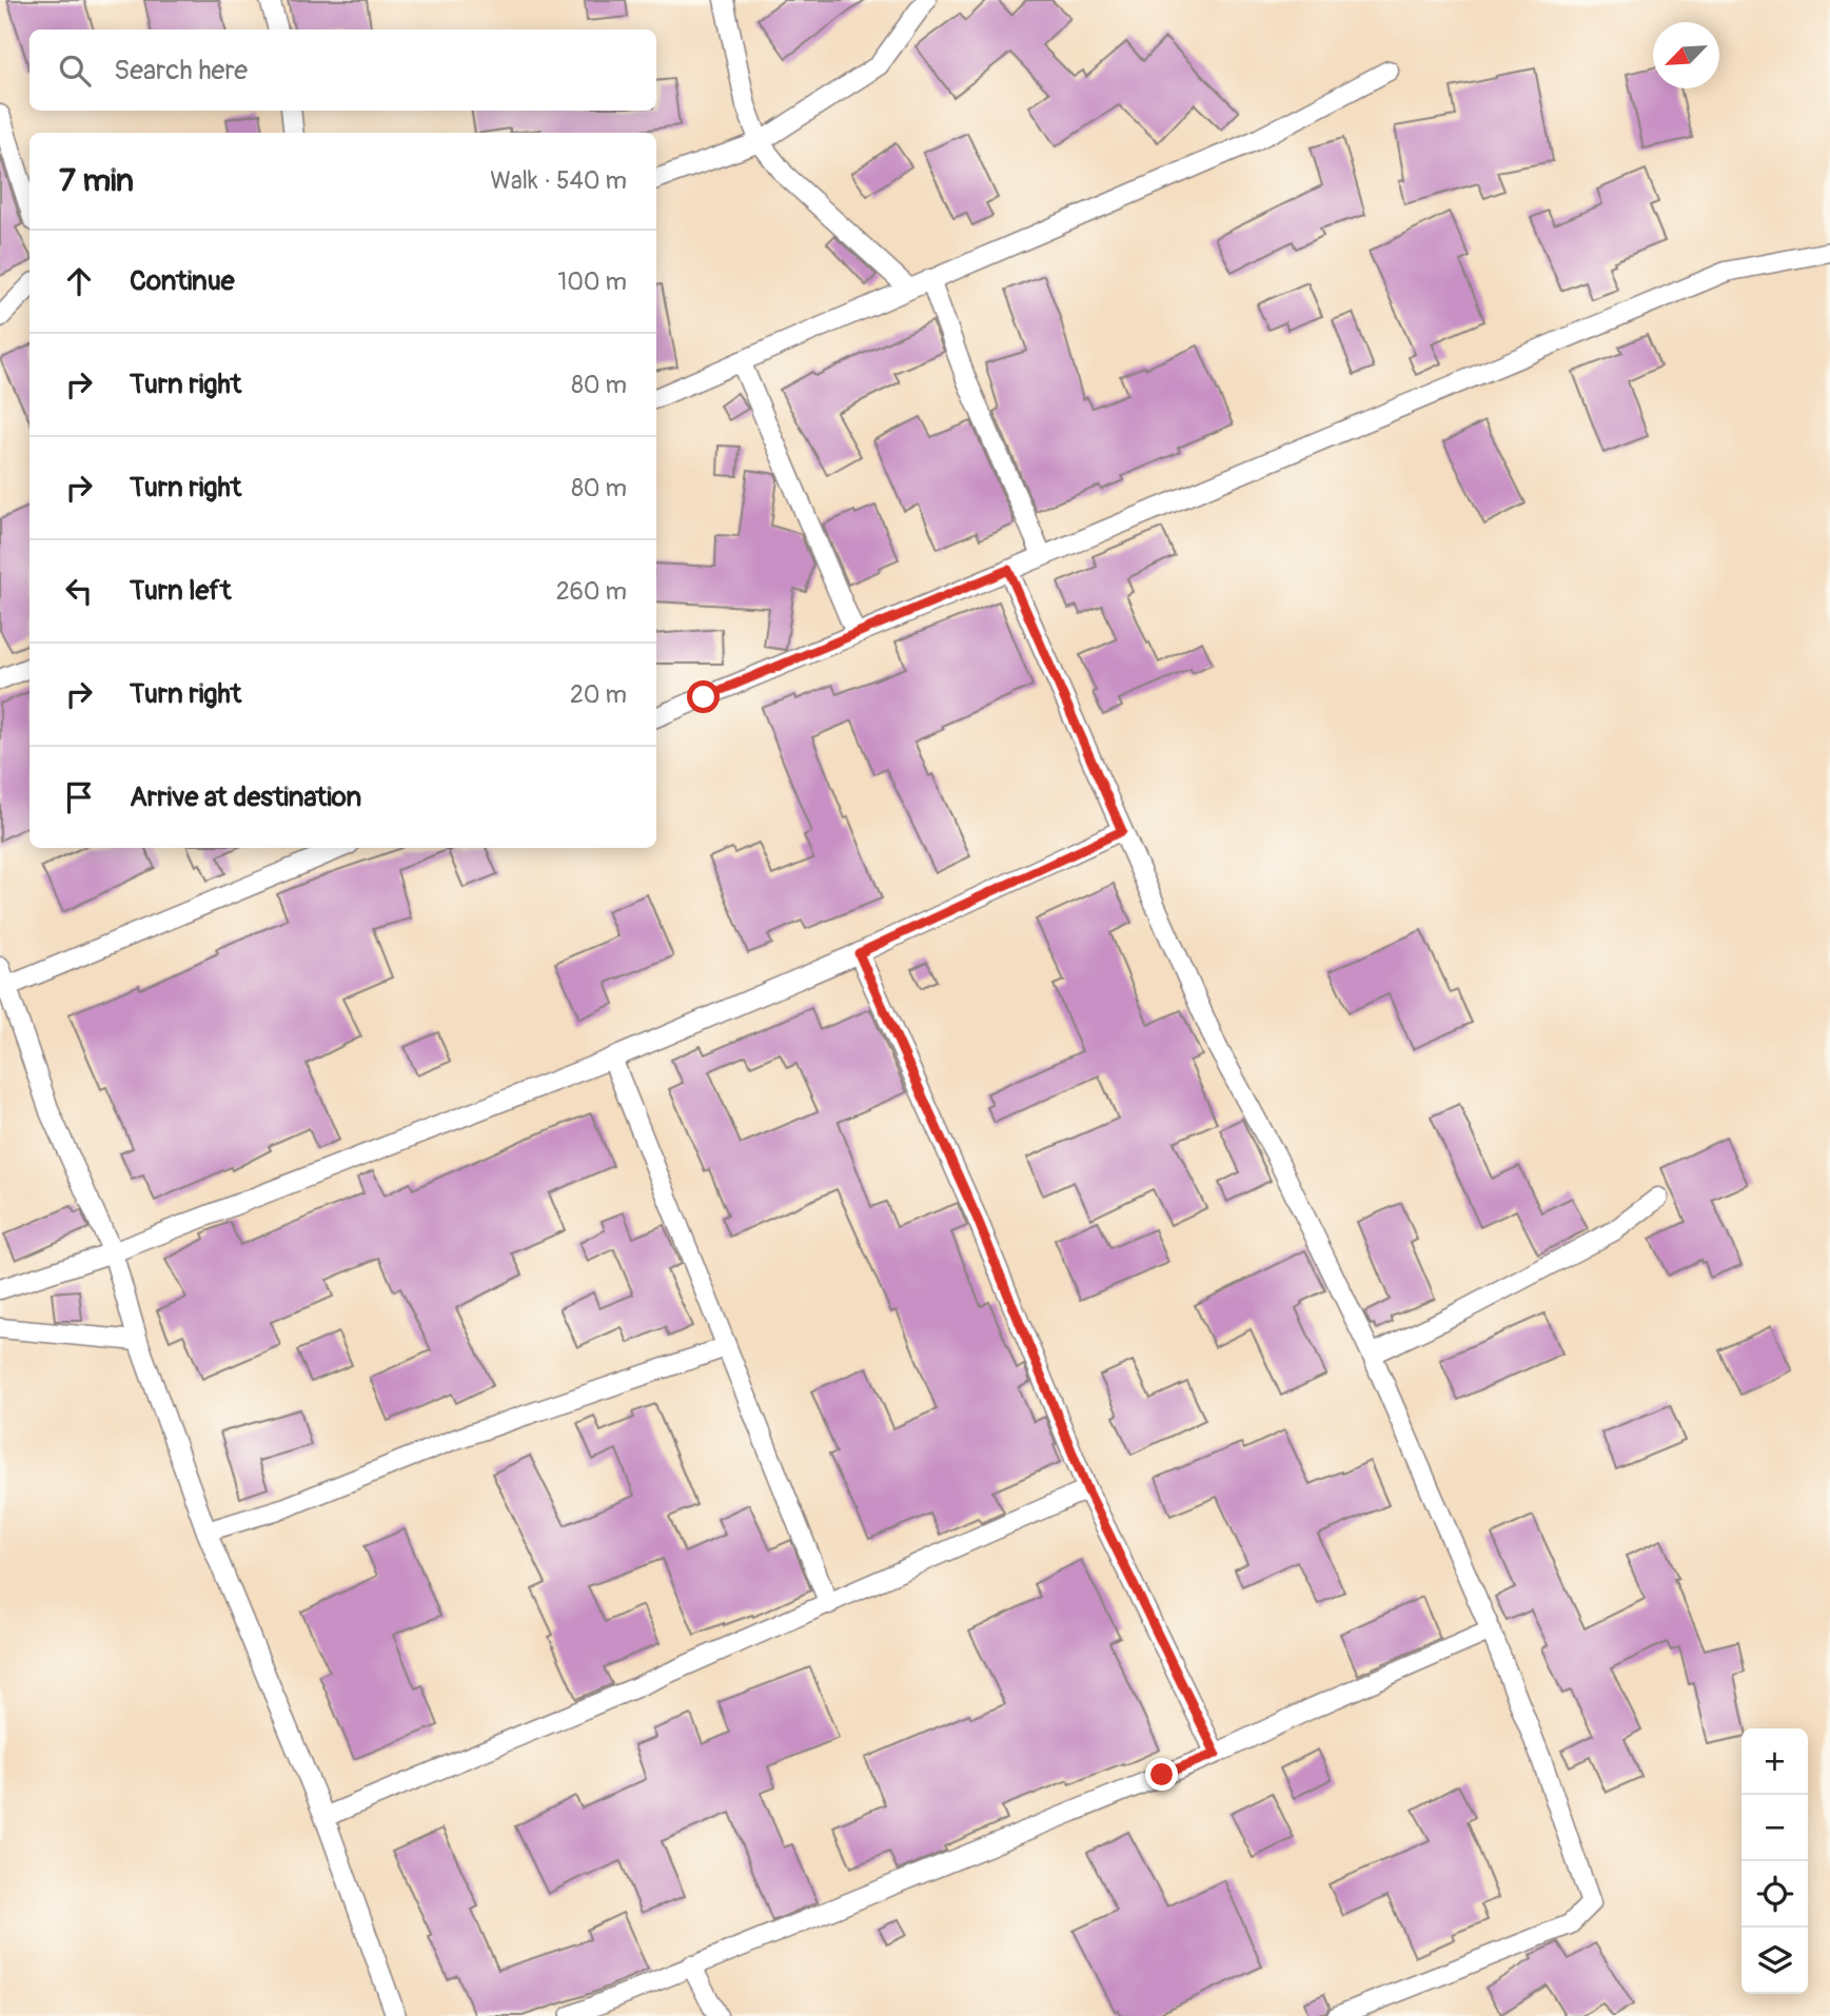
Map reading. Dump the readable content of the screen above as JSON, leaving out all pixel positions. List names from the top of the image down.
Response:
{
  "north": "bottom left",
  "page": {
    "search": "Search here",
    "heading": ["7 min", "Walk · 540 m"],
    "list": [
      ["Continue", "100 m"],
      ["Turn right", "80 m"],
      ["Turn right", "80 m"],
      ["Turn left", "260 m"],
      ["Turn right", "20 m"],
      "Arrive at destination"
    ],
    "map_buttons": ["+", "−"]
  }
}
